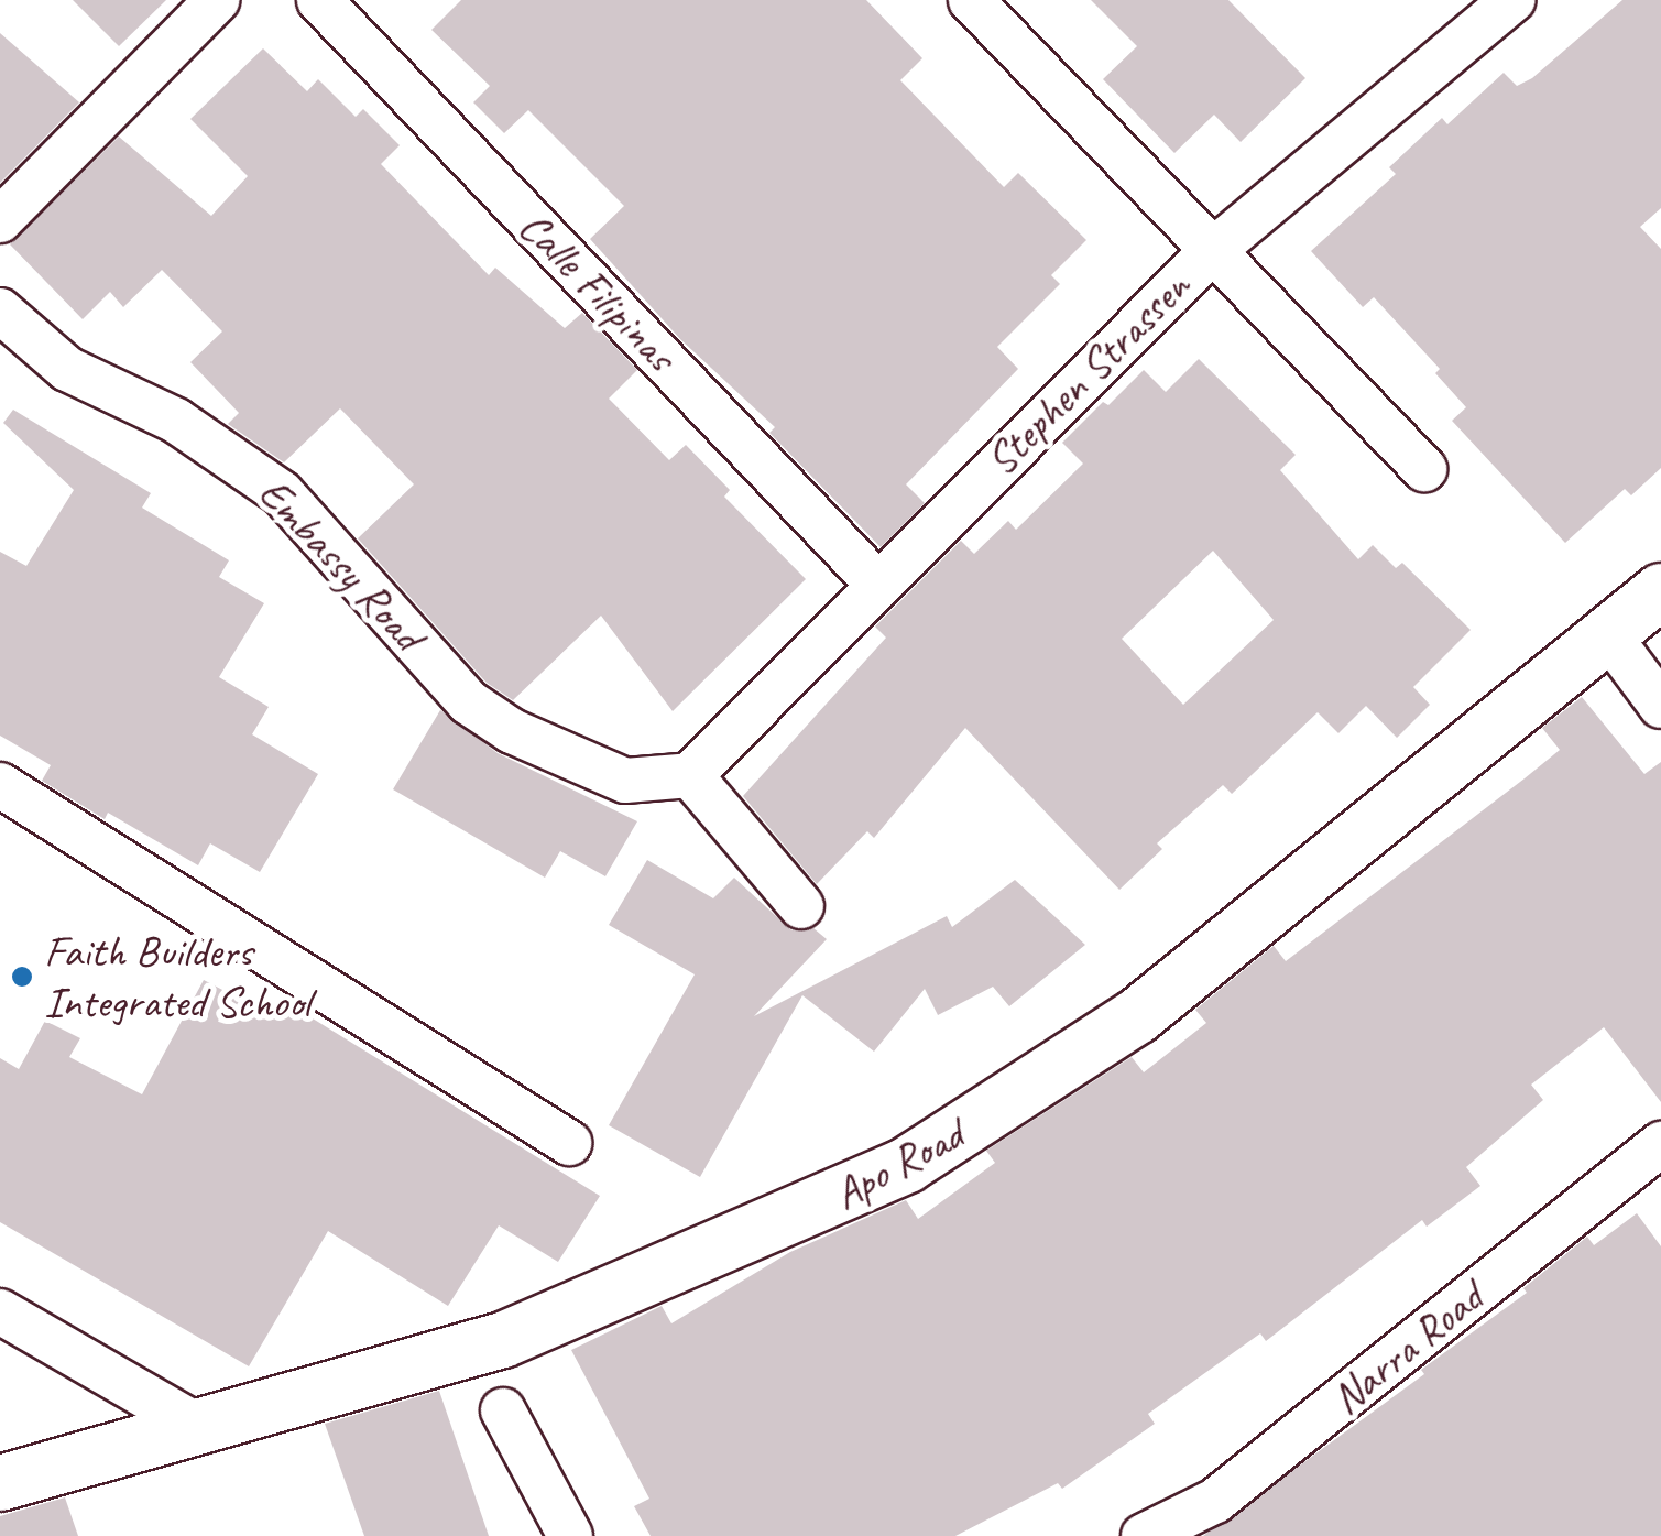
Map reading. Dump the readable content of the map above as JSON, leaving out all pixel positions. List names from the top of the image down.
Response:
{
  "streets": {
    "street": [
      "Calle Filipinas",
      "Stephen Strassen",
      "Embassy Road",
      "Apo Road",
      "Narra Road"
    ]
  },
  "crossings": [
    ["Calle Filipinas", "Stephen Strassen"],
    ["Stephen Strassen", "Embassy Road"]
  ],
  "places": ["Faith Builders Integrated School"]
}
